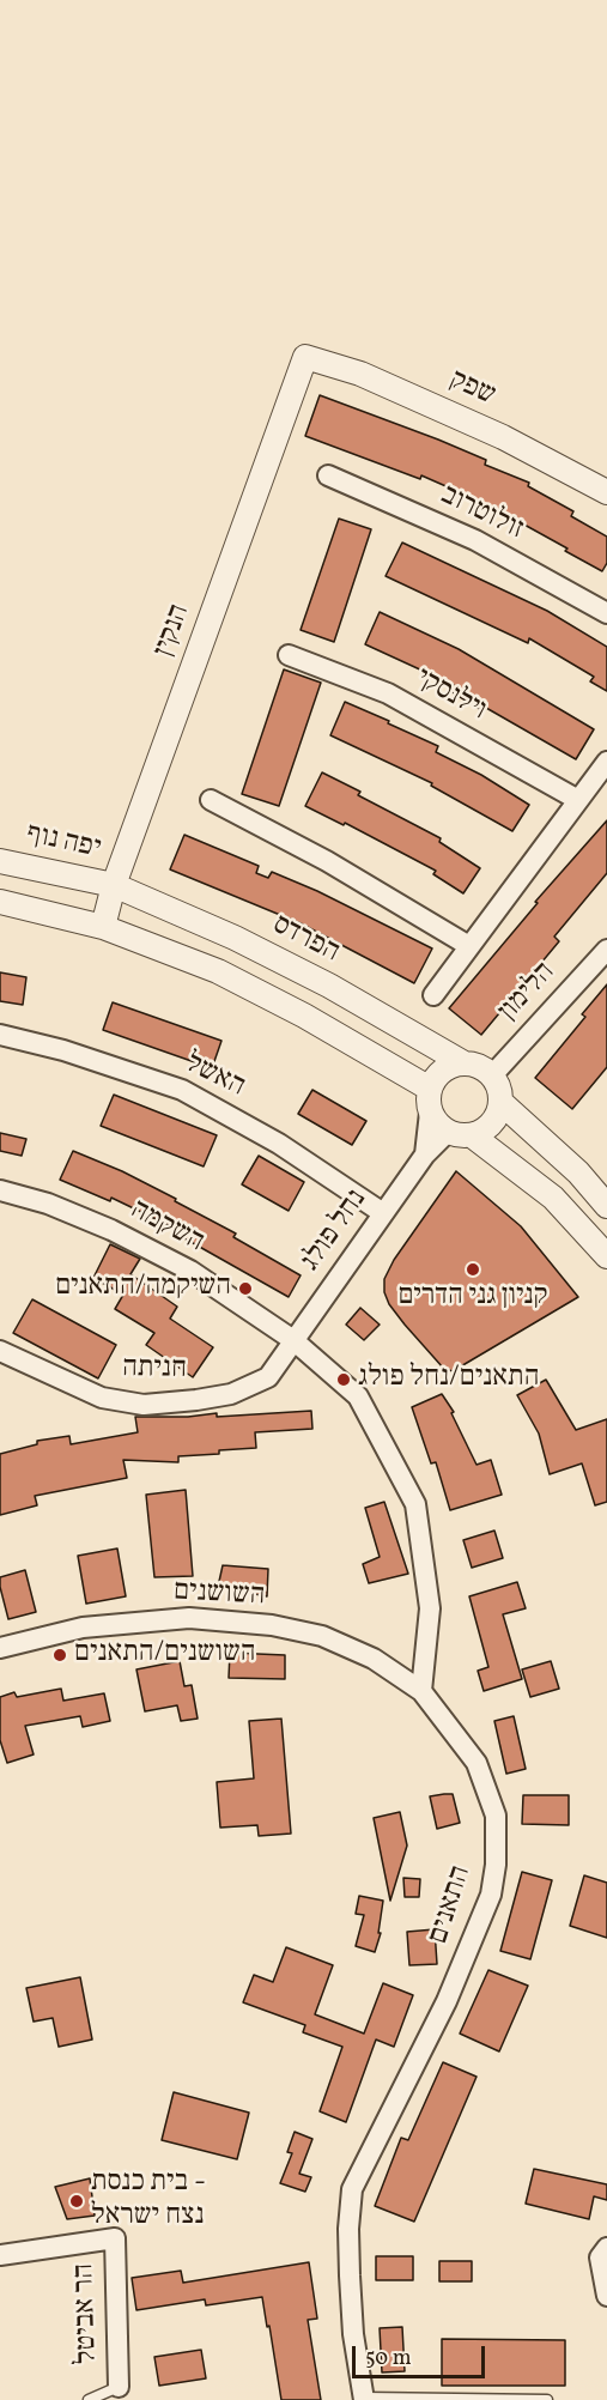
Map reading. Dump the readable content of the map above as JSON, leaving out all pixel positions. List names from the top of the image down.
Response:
{
  "streets": {
    "street": [
      "שפק",
      "זולוטרוב",
      "הנקין",
      "וילנסקי",
      "יפה נוף",
      "הפרדס",
      "הלימון",
      "האשל",
      "השקמה",
      "נחל פולג",
      "חניתה",
      "השושנים",
      "התאנים",
      "הר אביטל"
    ]
  },
  "crossings": [
    ["שפק", "הנקין"],
    ["הנקין", "יפה נוף"],
    ["הנקין", "הפרדס"],
    ["יפה נוף", "הפרדס"],
    ["הפרדס", "הלימון"],
    ["הפרדס", "נחל פולג"],
    ["הלימון", "נחל פולג"],
    ["האשל", "נחל פולג"],
    ["השקמה", "נחל פולג"],
    ["השקמה", "חניתה"],
    ["נחל פולג", "חניתה"],
    ["השושנים", "התאנים"]
  ],
  "places": [
    "קניון גני הדרים",
    "השיקמה/התאנים",
    "התאנים/נחל פולג",
    "השושנים/התאנים",
    "בית כנסת - נצח ישראל"
  ],
  "scale_bar": "50 m"
}
